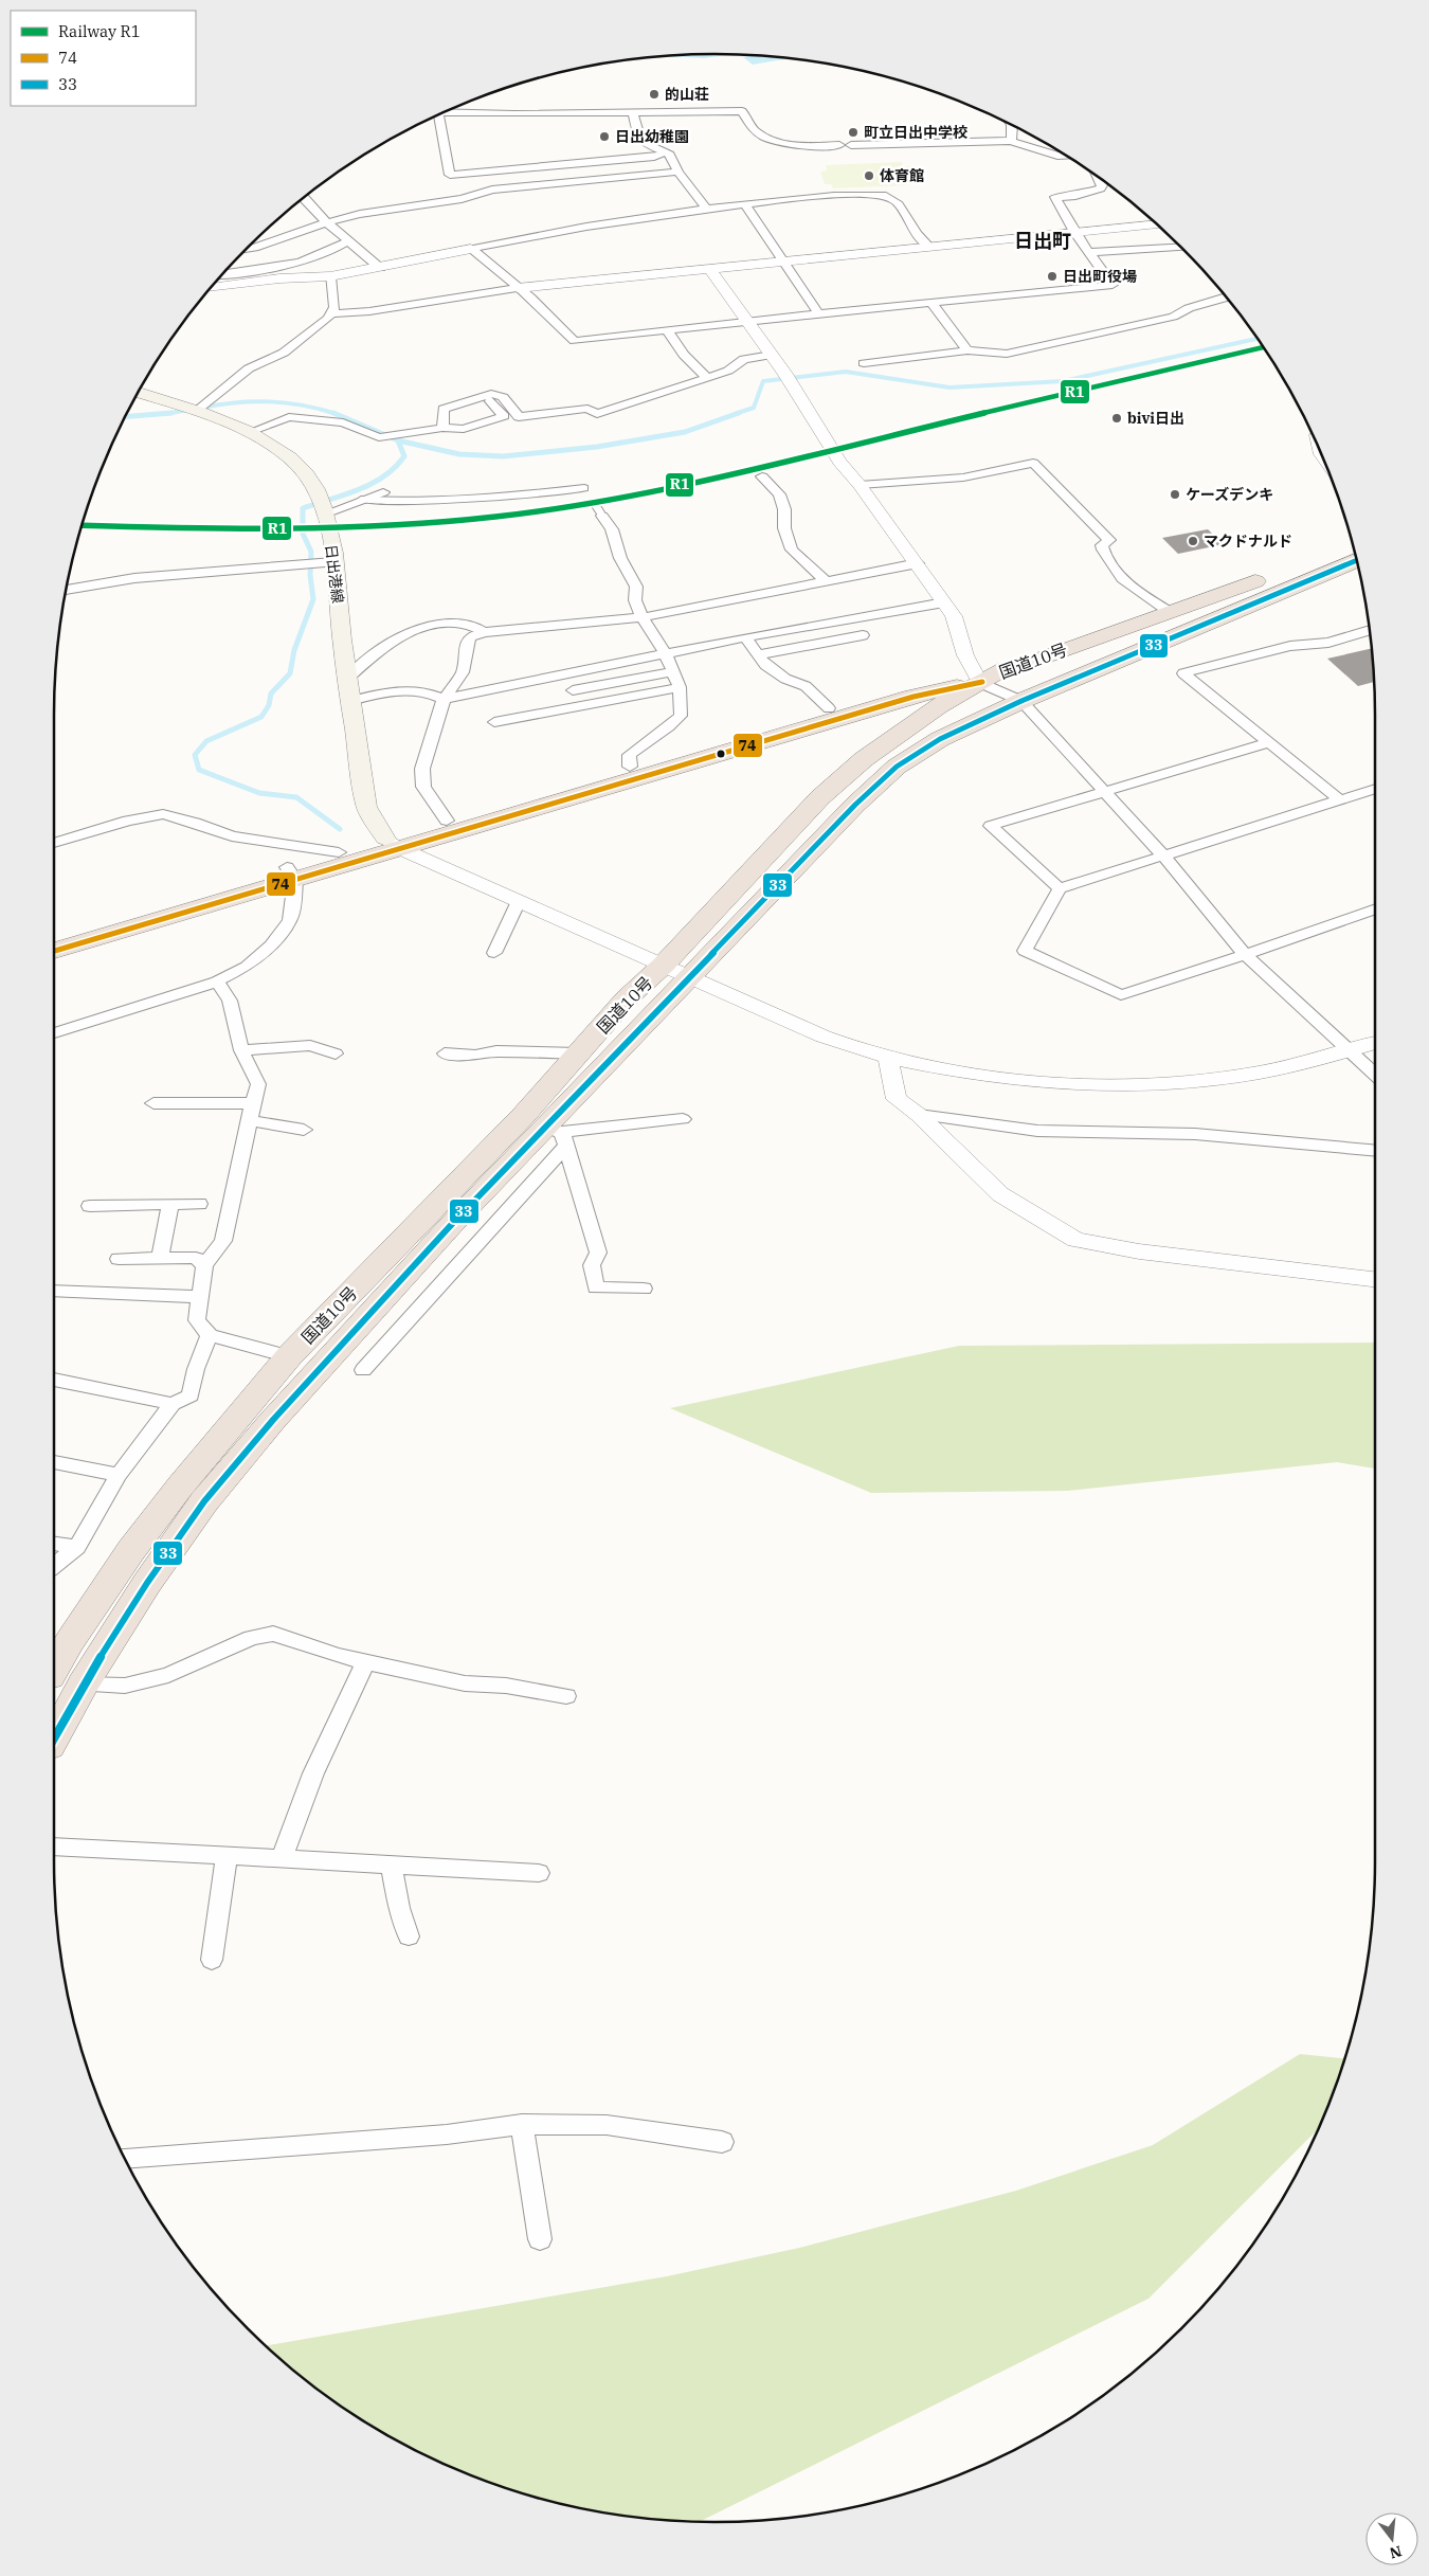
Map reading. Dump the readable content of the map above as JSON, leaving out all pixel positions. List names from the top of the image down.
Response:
{
  "streets": {
    "highway": ["国道10号"],
    "main road": ["日出港線"]
  },
  "districts": ["日出町"],
  "places": [
    "的山荘",
    "町立日出中学校",
    "日出幼稚園",
    "体育館",
    "日出町役場",
    "bivi日出",
    "ケーズデンキ",
    "マクドナルド"
  ],
  "lines": ["rail line R1", "transit line 33", "transit line 74"],
  "legend": ["Railway R1", "74", "33"],
  "north": "bottom"
}
